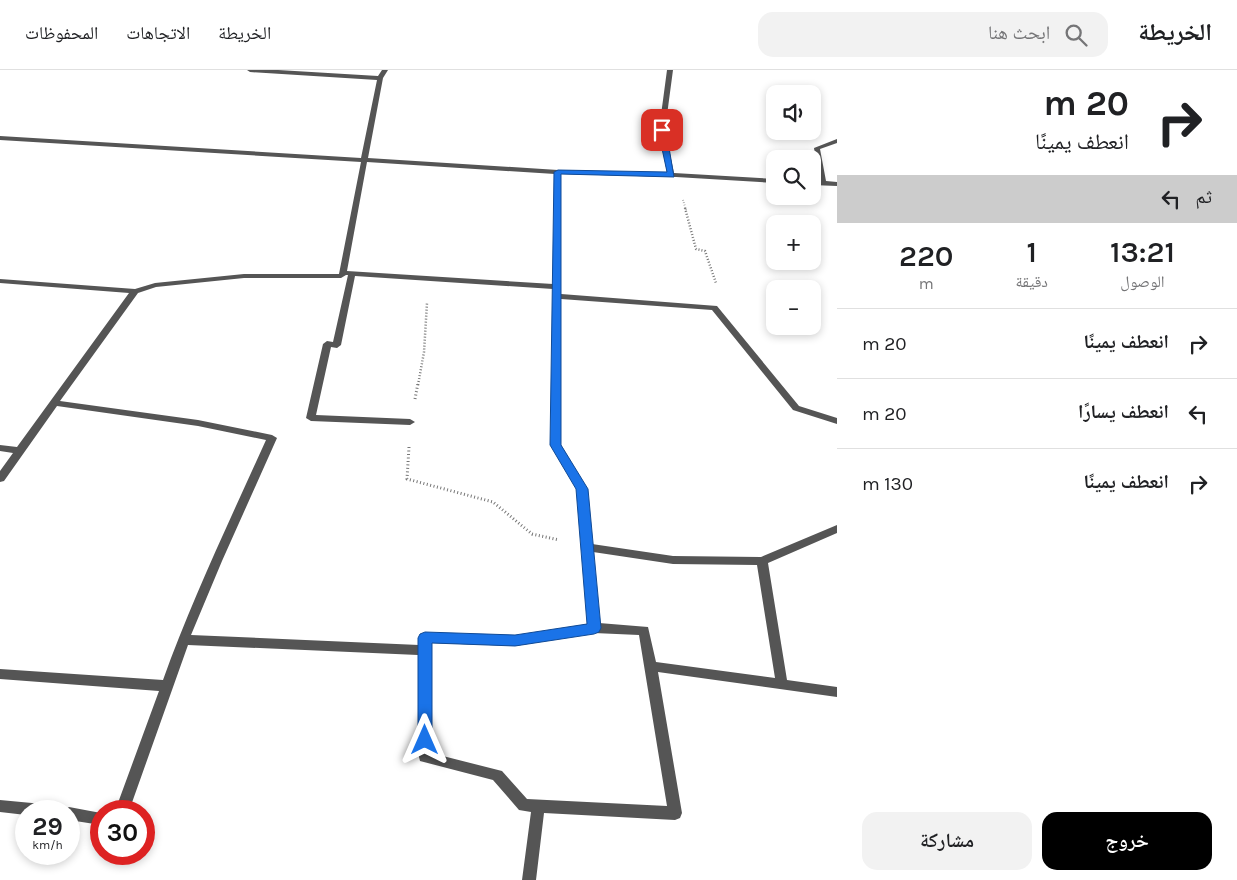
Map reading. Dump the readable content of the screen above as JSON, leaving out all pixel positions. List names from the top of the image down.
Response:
{
  "page": {
    "header": "الخريطة",
    "search": "ابحث هنا",
    "nav": ["الخريطة", "الاتجاهات", "المحفوظات"],
    "turn": ["20 m", "انعطف يمينًا"],
    "map_buttons": ["+", "−"],
    "then": "ثم",
    "eta": [
      "13:21",
      "الوصول",
      "1",
      "دقيقة",
      "220",
      "m"
    ],
    "list": [
      {
        "name": "انعطف يمينًا",
        "value": "20 m"
      },
      {
        "name": "انعطف يسارًا",
        "value": "20 m"
      },
      {
        "name": "انعطف يمينًا",
        "value": "130 m"
      }
    ],
    "speed": "29 km/h",
    "limit": "30",
    "buttons": ["خروج", "مشاركة"]
  }
}
